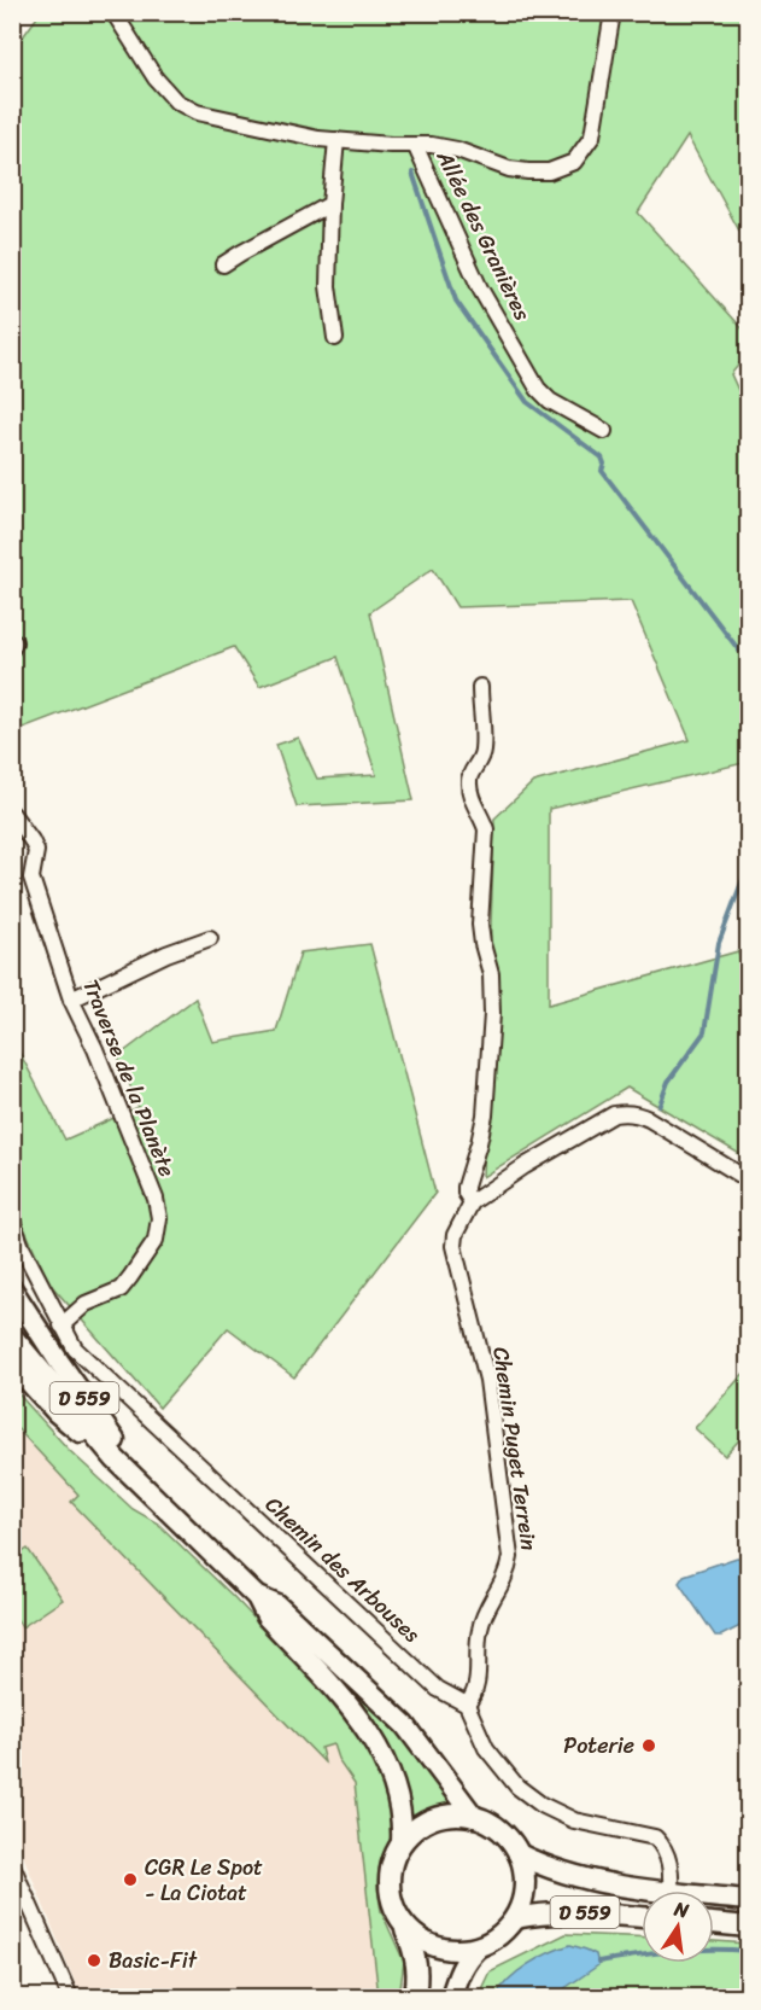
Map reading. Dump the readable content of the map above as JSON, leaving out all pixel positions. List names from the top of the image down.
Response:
{
  "streets": {
    "main road": ["D 559"],
    "street": [
      "Allée des Granières",
      "Traverse de la Planète",
      "Chemin Puget Terrein",
      "Chemin des Arbouses"
    ]
  },
  "crossings": [
    ["Traverse de la Planète", "Chemin des Arbouses"],
    ["Chemin Puget Terrein", "Chemin des Arbouses"]
  ],
  "places": ["Poterie", "CGR Le Spot - La Ciotat", "Basic-Fit"],
  "north": "top"
}
